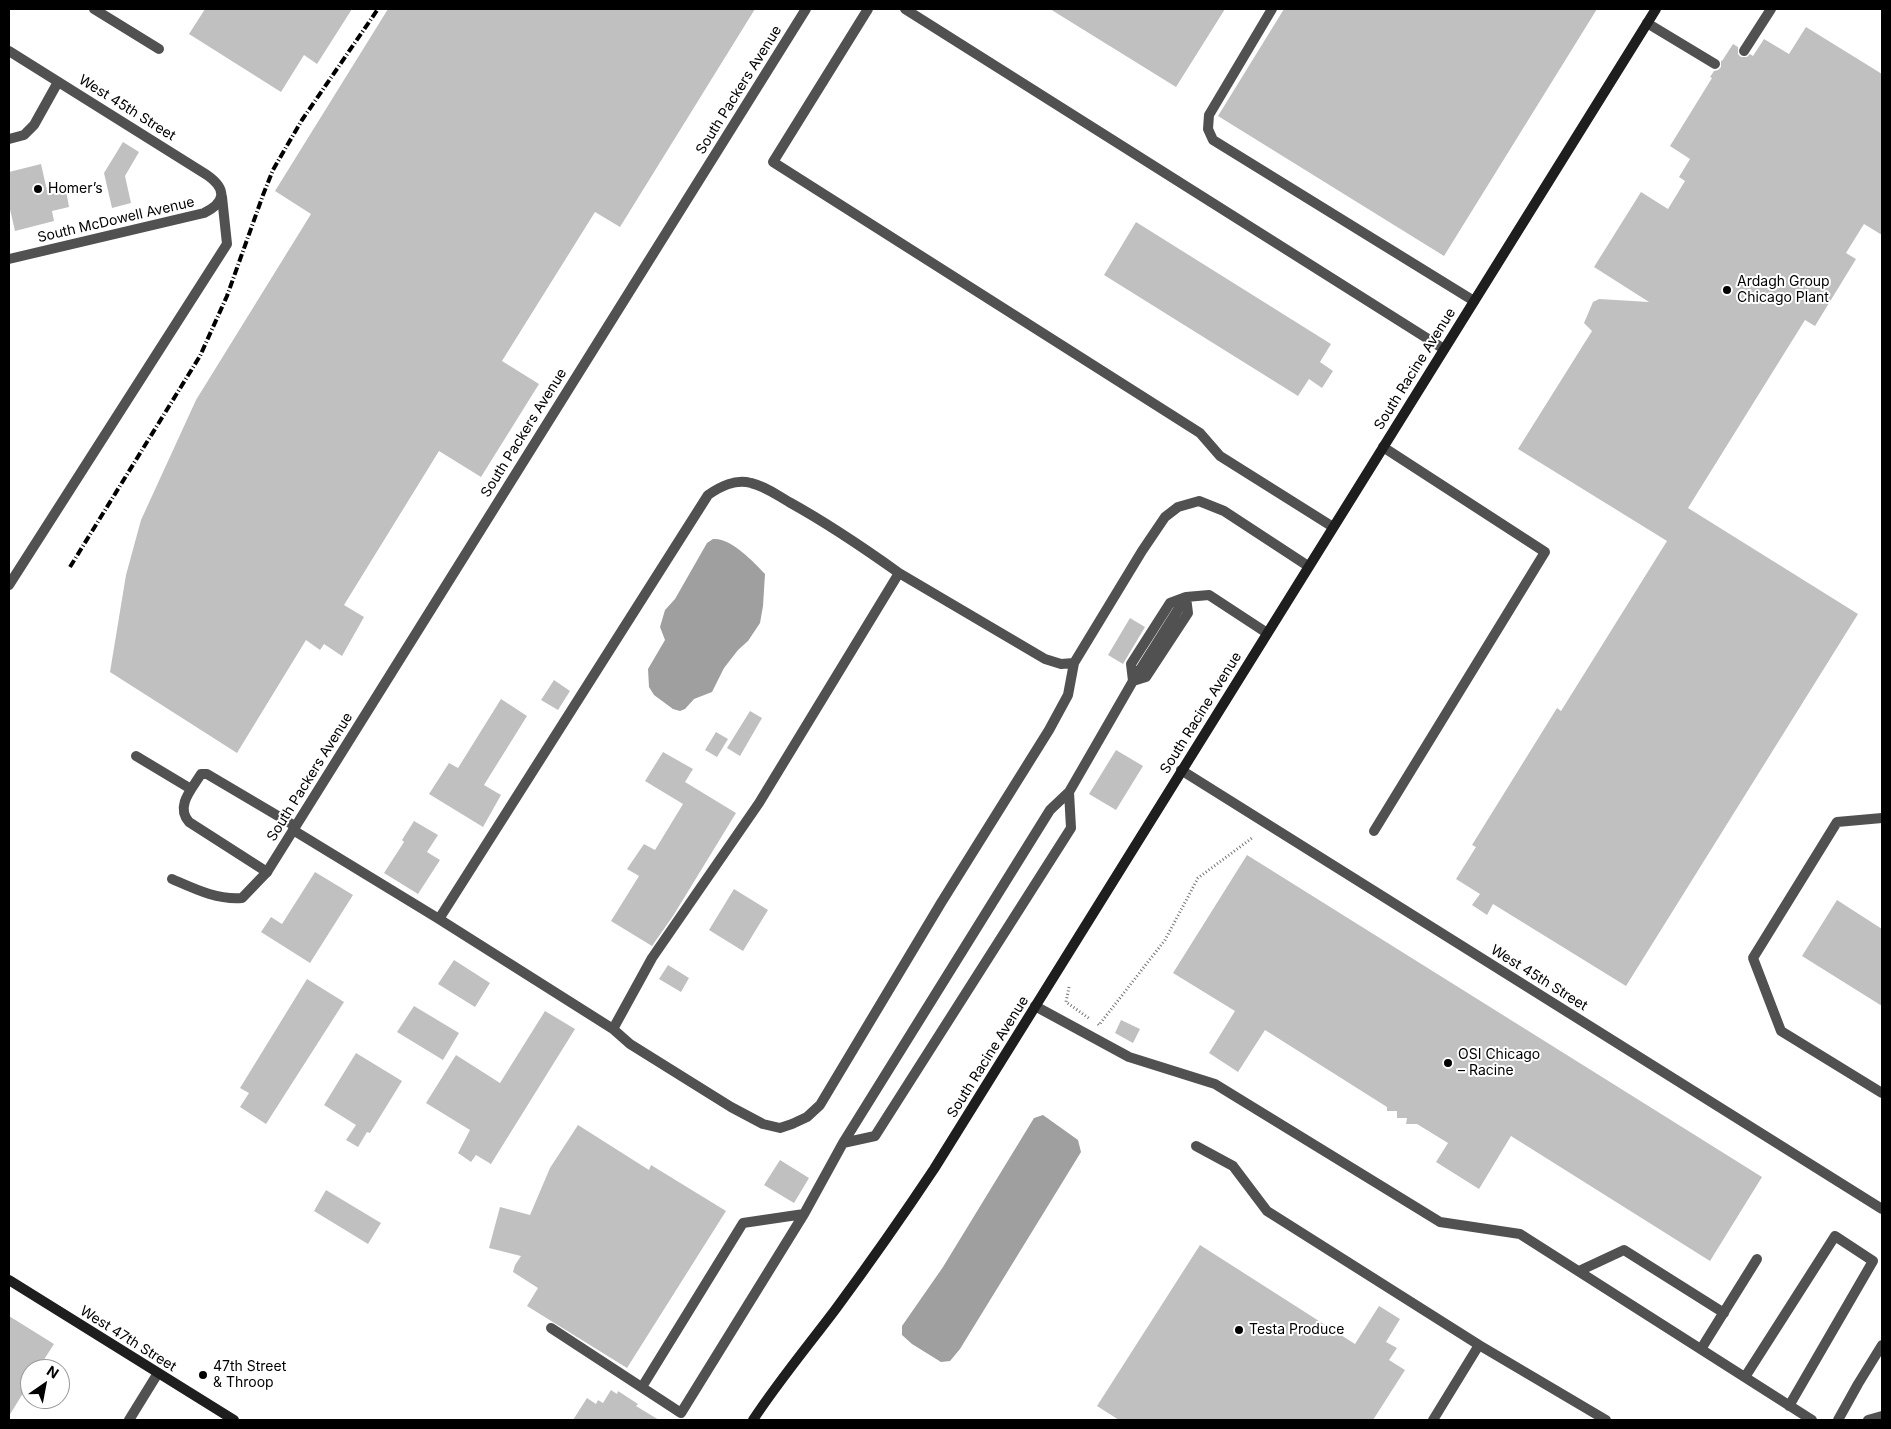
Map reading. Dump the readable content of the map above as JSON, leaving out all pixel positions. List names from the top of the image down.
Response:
{
  "streets": {
    "street": [
      "South Packers Avenue",
      "West 45th Street",
      "South McDowell Avenue",
      "South Racine Avenue",
      "West 47th Street"
    ]
  },
  "crossings": [
    ["West 45th Street", "South McDowell Avenue"],
    ["West 45th Street", "South Racine Avenue"]
  ],
  "places": [
    "Homer’s",
    "Ardagh Group Chicago Plant",
    "OSI Chicago – Racine",
    "Testa Produce",
    "47th Street & Throop"
  ],
  "north": "top right"
}
